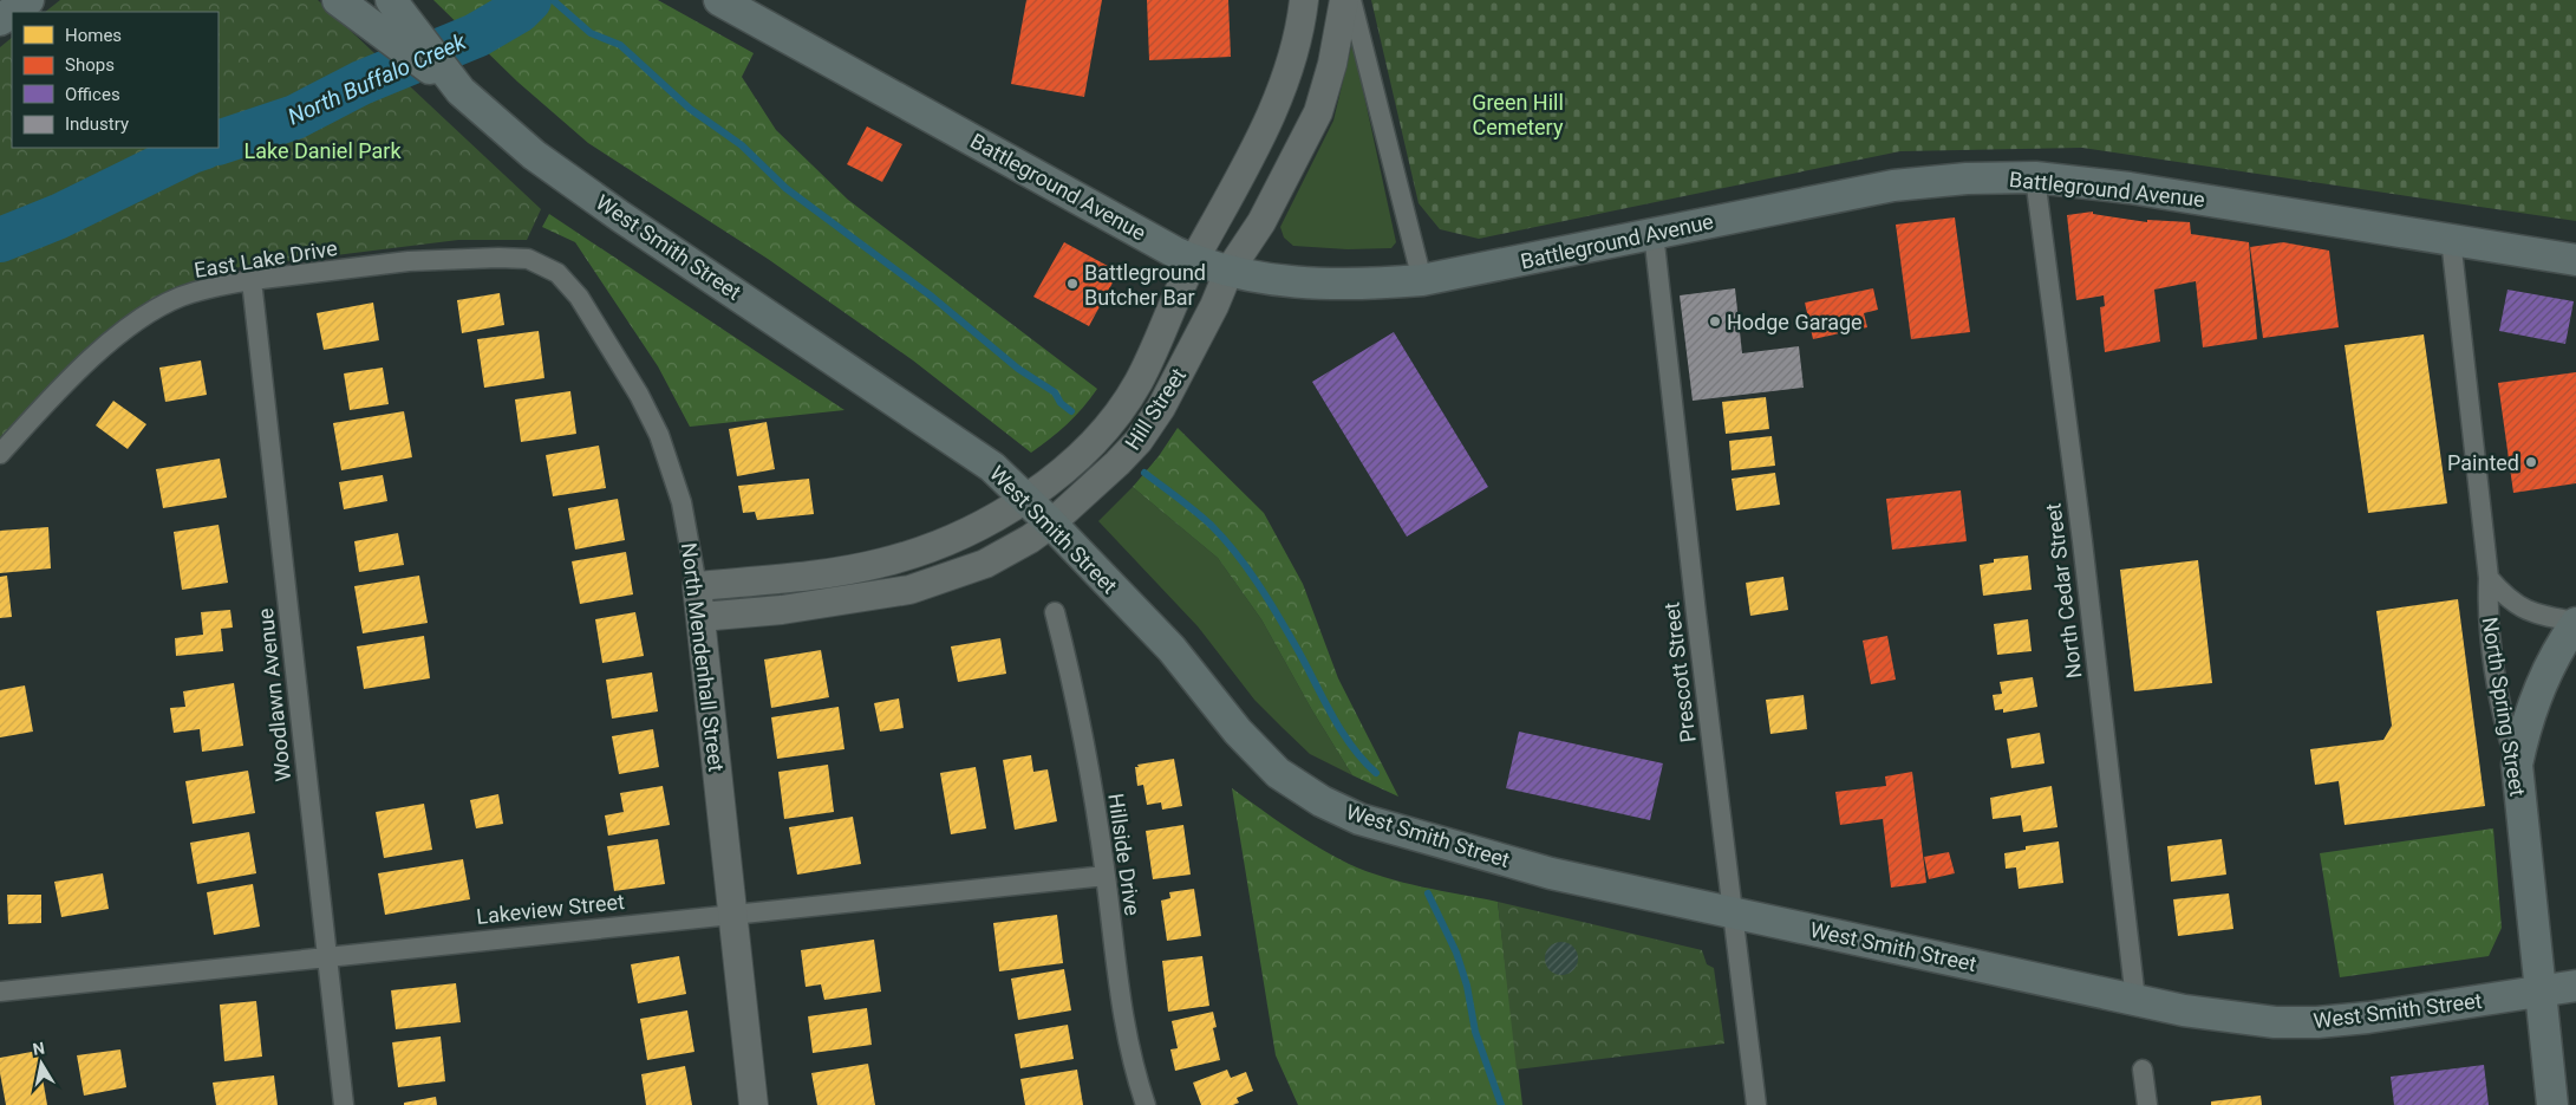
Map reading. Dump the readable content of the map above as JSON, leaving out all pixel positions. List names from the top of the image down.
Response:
{
  "streets": {
    "main road": ["Battleground Avenue", "West Smith Street", "North Spring Street"],
    "street": [
      "East Lake Drive",
      "Hill Street",
      "North Cedar Street",
      "North Mendenhall Street",
      "Prescott Street",
      "Woodlawn Avenue",
      "Hillside Drive",
      "Lakeview Street"
    ]
  },
  "crossings": [
    ["Battleground Avenue", "Hill Street"],
    ["Battleground Avenue", "North Cedar Street"],
    ["Battleground Avenue", "Prescott Street"],
    ["Battleground Avenue", "North Spring Street"],
    ["West Smith Street", "Hill Street"],
    ["West Smith Street", "North Cedar Street"],
    ["West Smith Street", "Prescott Street"],
    ["West Smith Street", "North Spring Street"],
    ["East Lake Drive", "North Mendenhall Street"],
    ["East Lake Drive", "Woodlawn Avenue"],
    ["Hill Street", "North Mendenhall Street"],
    ["North Mendenhall Street", "Lakeview Street"],
    ["Woodlawn Avenue", "Lakeview Street"],
    ["Hillside Drive", "Lakeview Street"]
  ],
  "water": ["North Buffalo Creek"],
  "parks": ["Green Hill Cemetery", "Lake Daniel Park"],
  "places": ["Battleground Butcher Bar", "Hodge Garage", "Painted"],
  "legend": [
    "Homes",
    "Shops",
    "Offices",
    "Industry"
  ],
  "north": "top"
}
